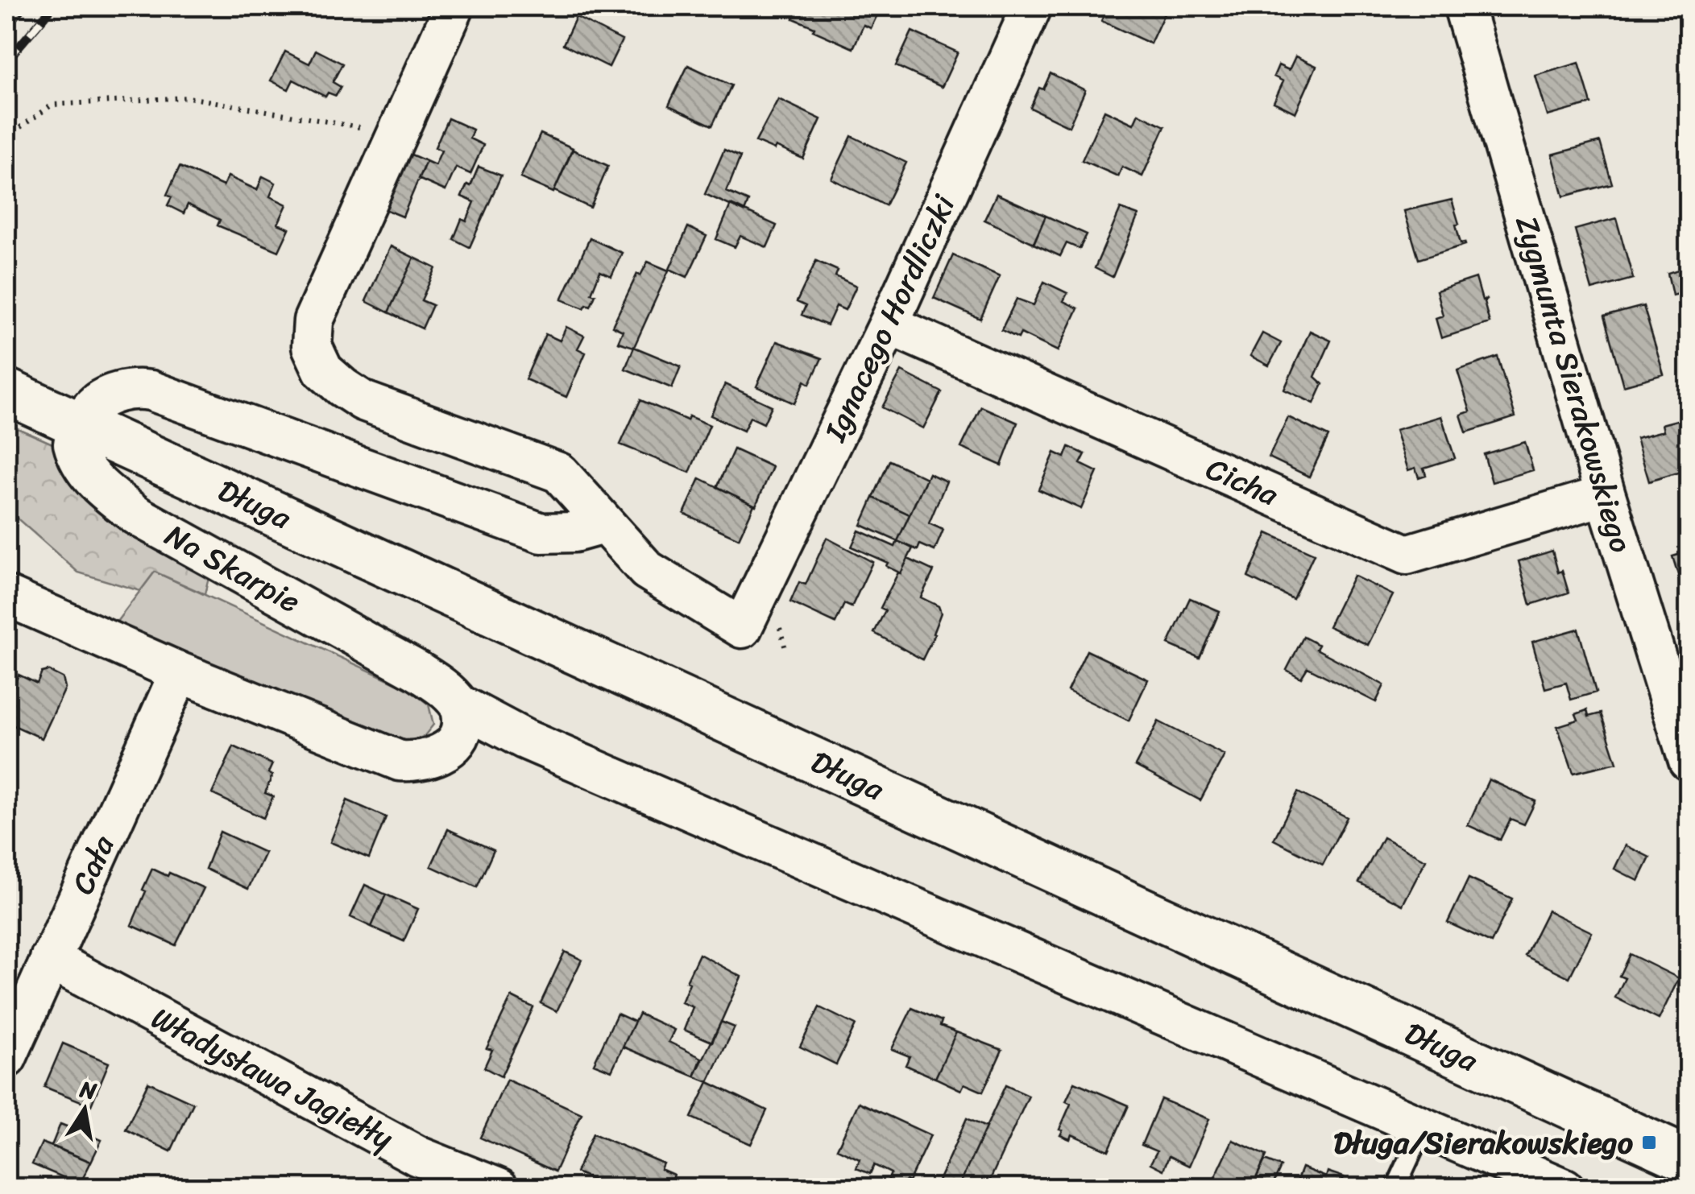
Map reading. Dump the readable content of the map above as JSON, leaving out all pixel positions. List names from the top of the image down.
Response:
{
  "streets": {
    "main road": ["Długa"],
    "street": [
      "Ignacego Hordliczki",
      "Zygmunta Sierakowskiego",
      "Cicha",
      "Na Skarpie",
      "Cała",
      "Władysława Jagiełły"
    ]
  },
  "crossings": [
    ["Ignacego Hordliczki", "Cicha"],
    ["Zygmunta Sierakowskiego", "Cicha"],
    ["Długa", "Na Skarpie"],
    ["Cała", "Władysława Jagiełły"]
  ],
  "places": {
    "transit": ["Długa/Sierakowskiego"]
  },
  "north": "top"
}
